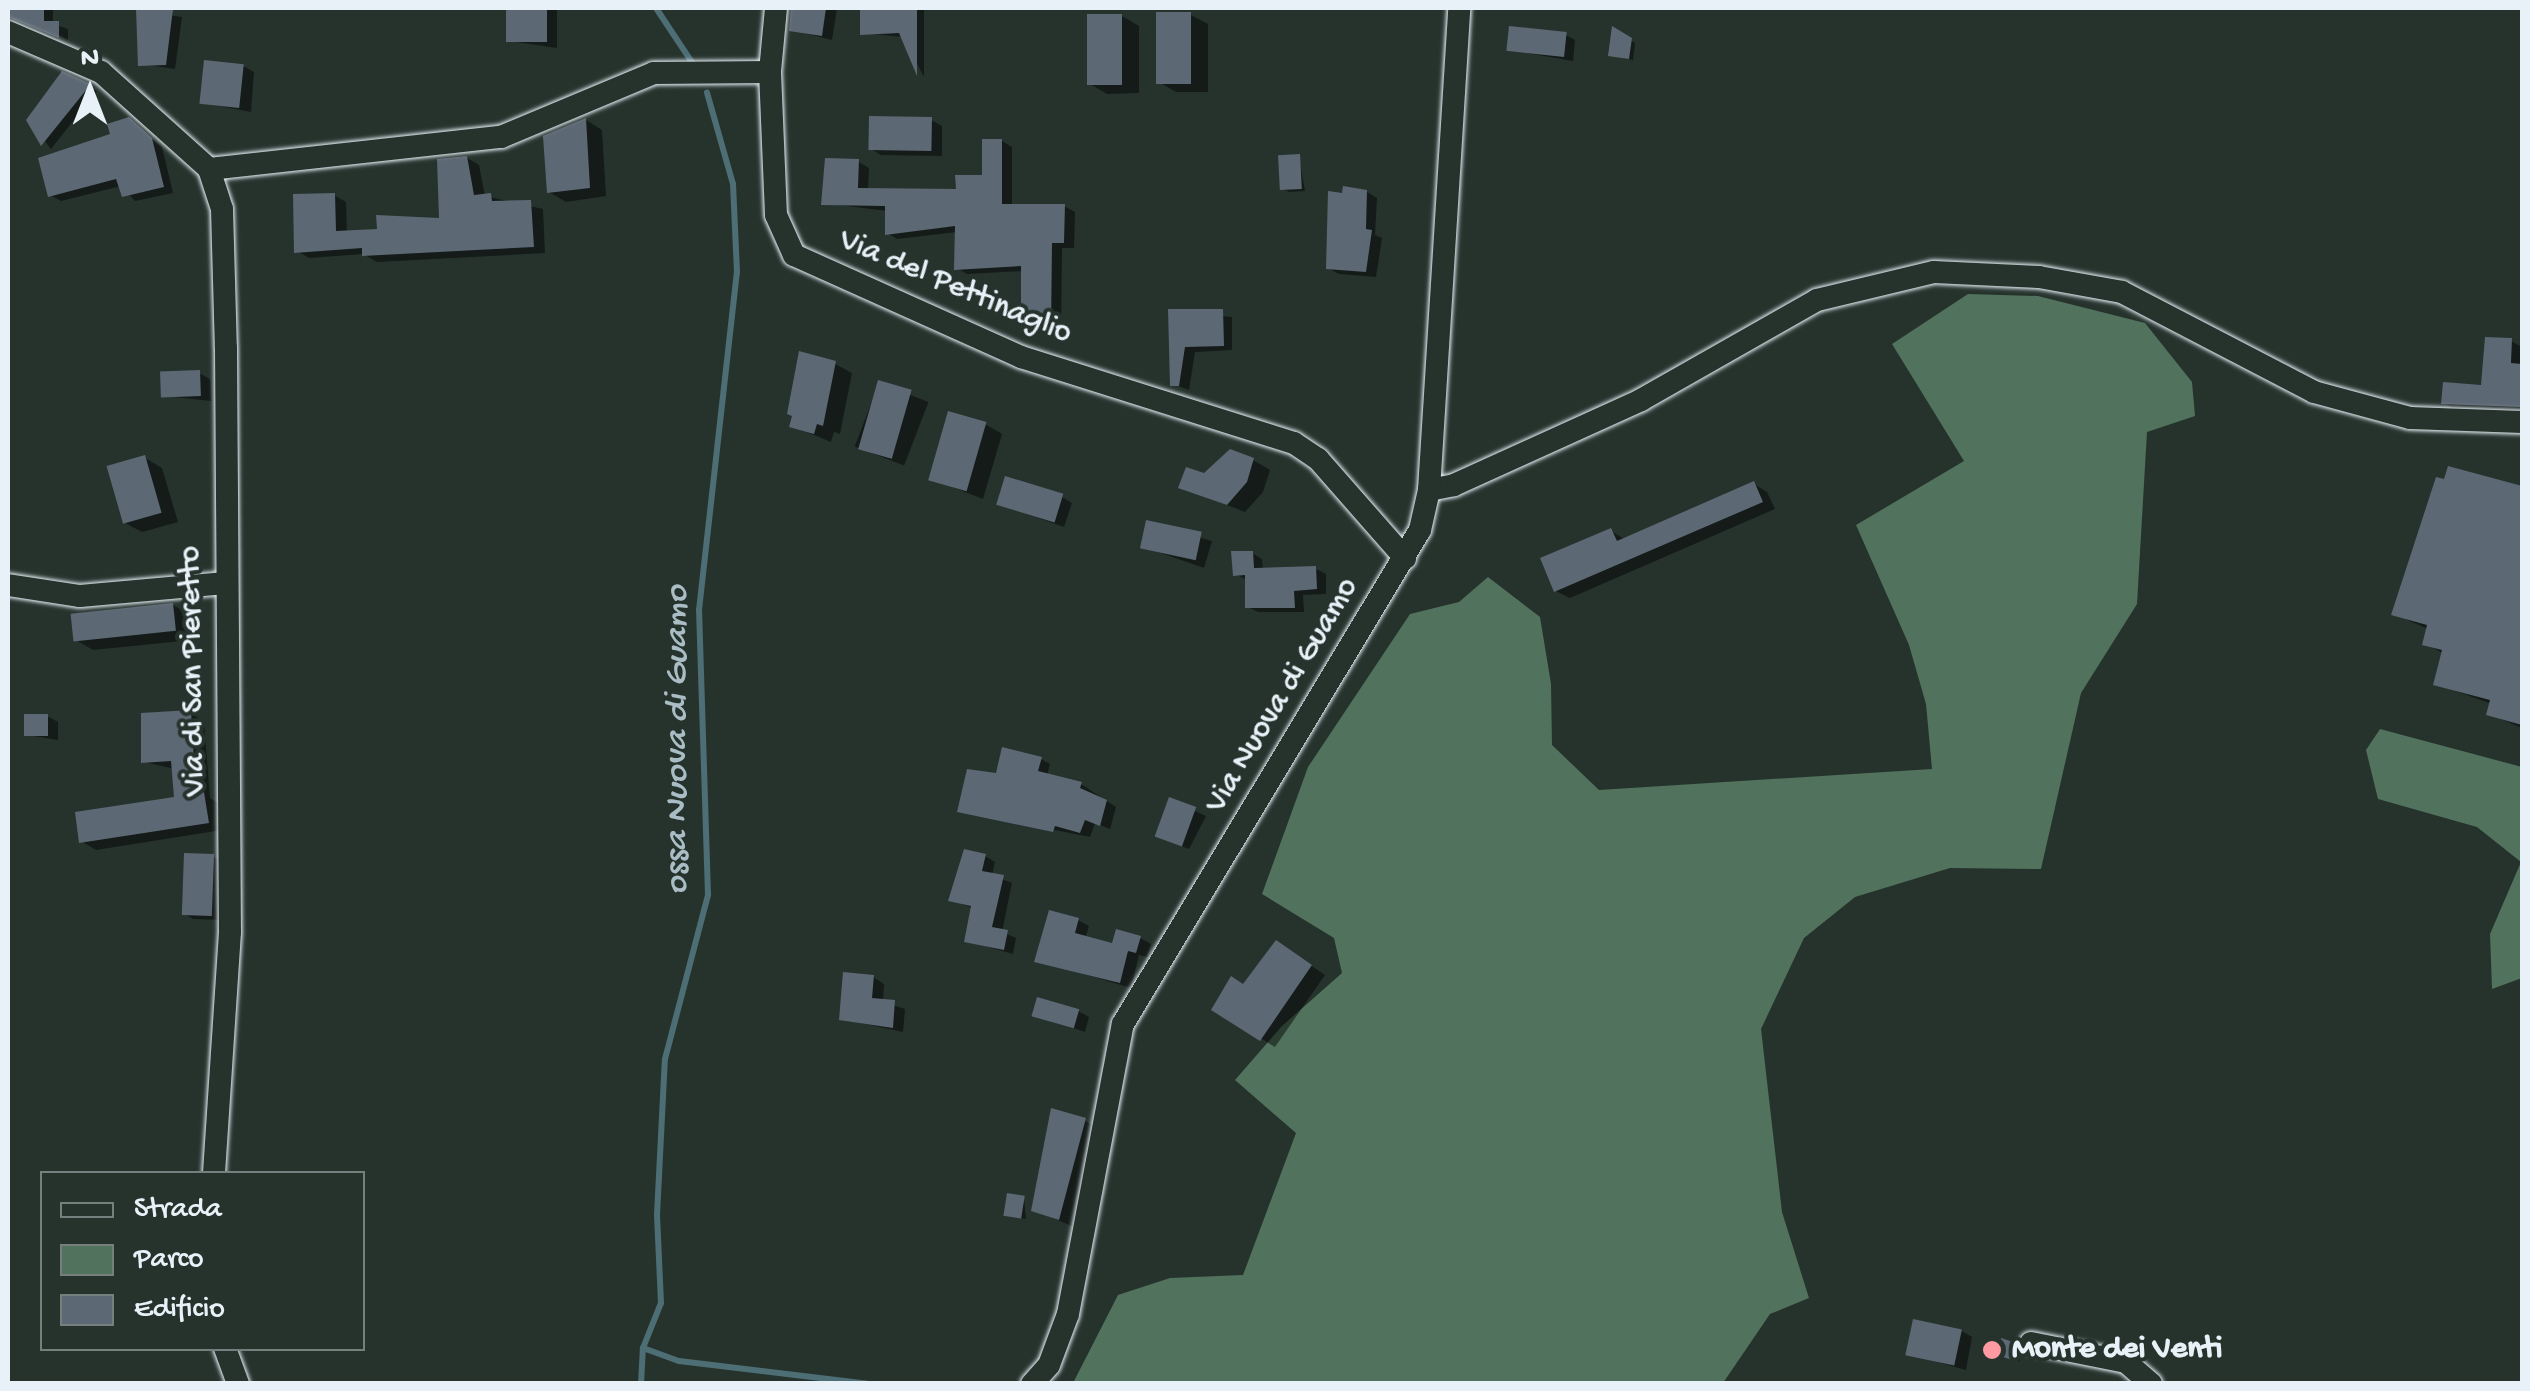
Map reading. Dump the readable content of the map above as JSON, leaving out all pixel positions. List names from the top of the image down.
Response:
{
  "streets": {
    "street": ["Via del Pettinaglio", "Via di San Pieretto", "Via Nuova di Guamo"]
  },
  "crossings": [
    ["Via del Pettinaglio", "Via Nuova di Guamo"]
  ],
  "water": ["ossa Nuova di Guamo"],
  "places": ["Monte dei Venti"],
  "legend": ["Strada", "Parco", "Edificio"],
  "north": "top"
}
